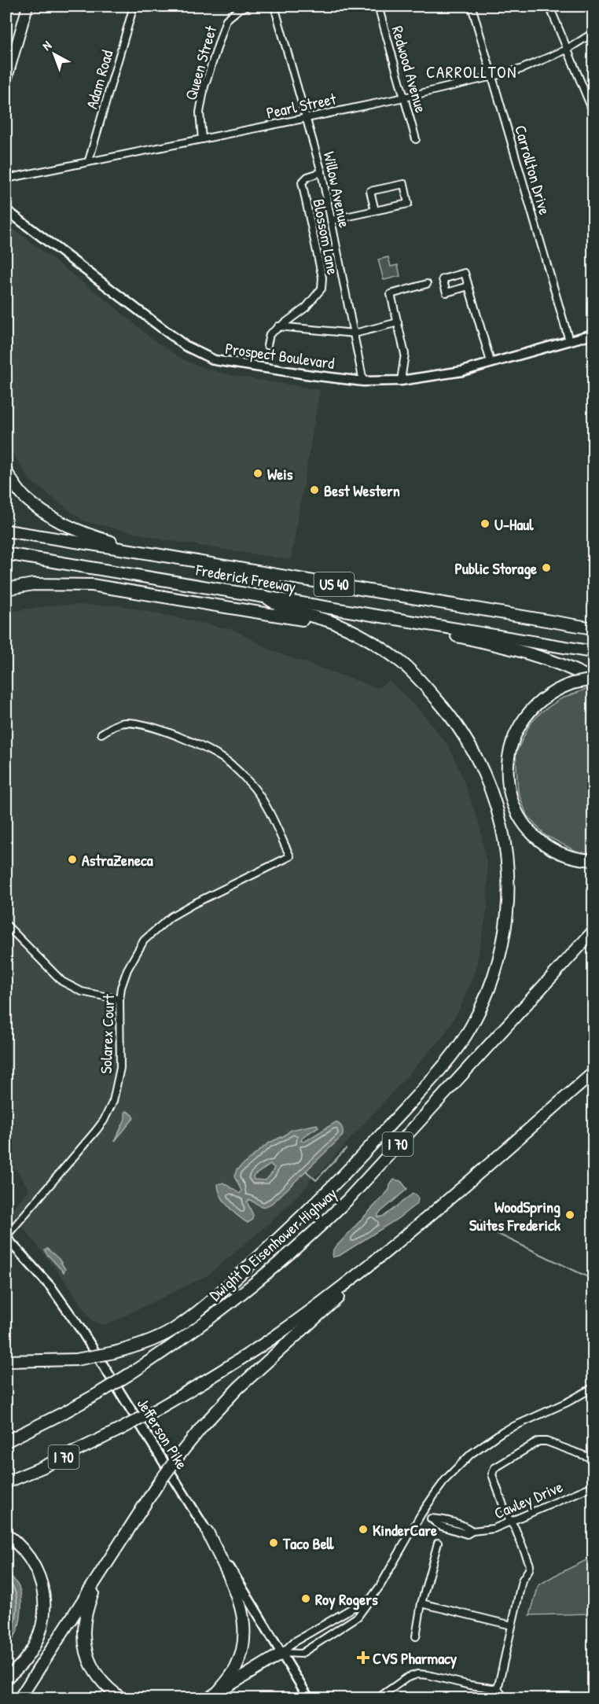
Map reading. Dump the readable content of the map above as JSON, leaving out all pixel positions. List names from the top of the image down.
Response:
{
  "streets": {
    "highway": [
      "Frederick Freeway",
      "US 40",
      "I 70",
      "Dwight D Eisenhower Highway"
    ],
    "street": [
      "Queen Street",
      "Redwood Avenue",
      "Adam Road",
      "Pearl Street",
      "Carrollton Drive",
      "Willow Avenue",
      "Blossom Lane",
      "Prospect Boulevard",
      "Solarex Court",
      "Jefferson Pike",
      "Cawley Drive"
    ]
  },
  "crossings": [
    ["Queen Street", "Pearl Street"],
    ["Redwood Avenue", "Pearl Street"],
    ["Adam Road", "Pearl Street"],
    ["Pearl Street", "Carrollton Drive"],
    ["Pearl Street", "Willow Avenue"],
    ["Carrollton Drive", "Prospect Boulevard"],
    ["Willow Avenue", "Blossom Lane"],
    ["Willow Avenue", "Prospect Boulevard"],
    ["Frederick Freeway", "US 40"],
    ["Solarex Court", "Jefferson Pike"]
  ],
  "districts": ["CARROLLTON"],
  "places": {
    "other": [
      "Weis",
      "Best Western",
      "U-Haul",
      "Public Storage",
      "AstraZeneca",
      "WoodSpring Suites Frederick",
      "KinderCare",
      "Taco Bell",
      "Roy Rogers"
    ],
    "health": ["CVS Pharmacy"]
  },
  "north": "top left"
}
